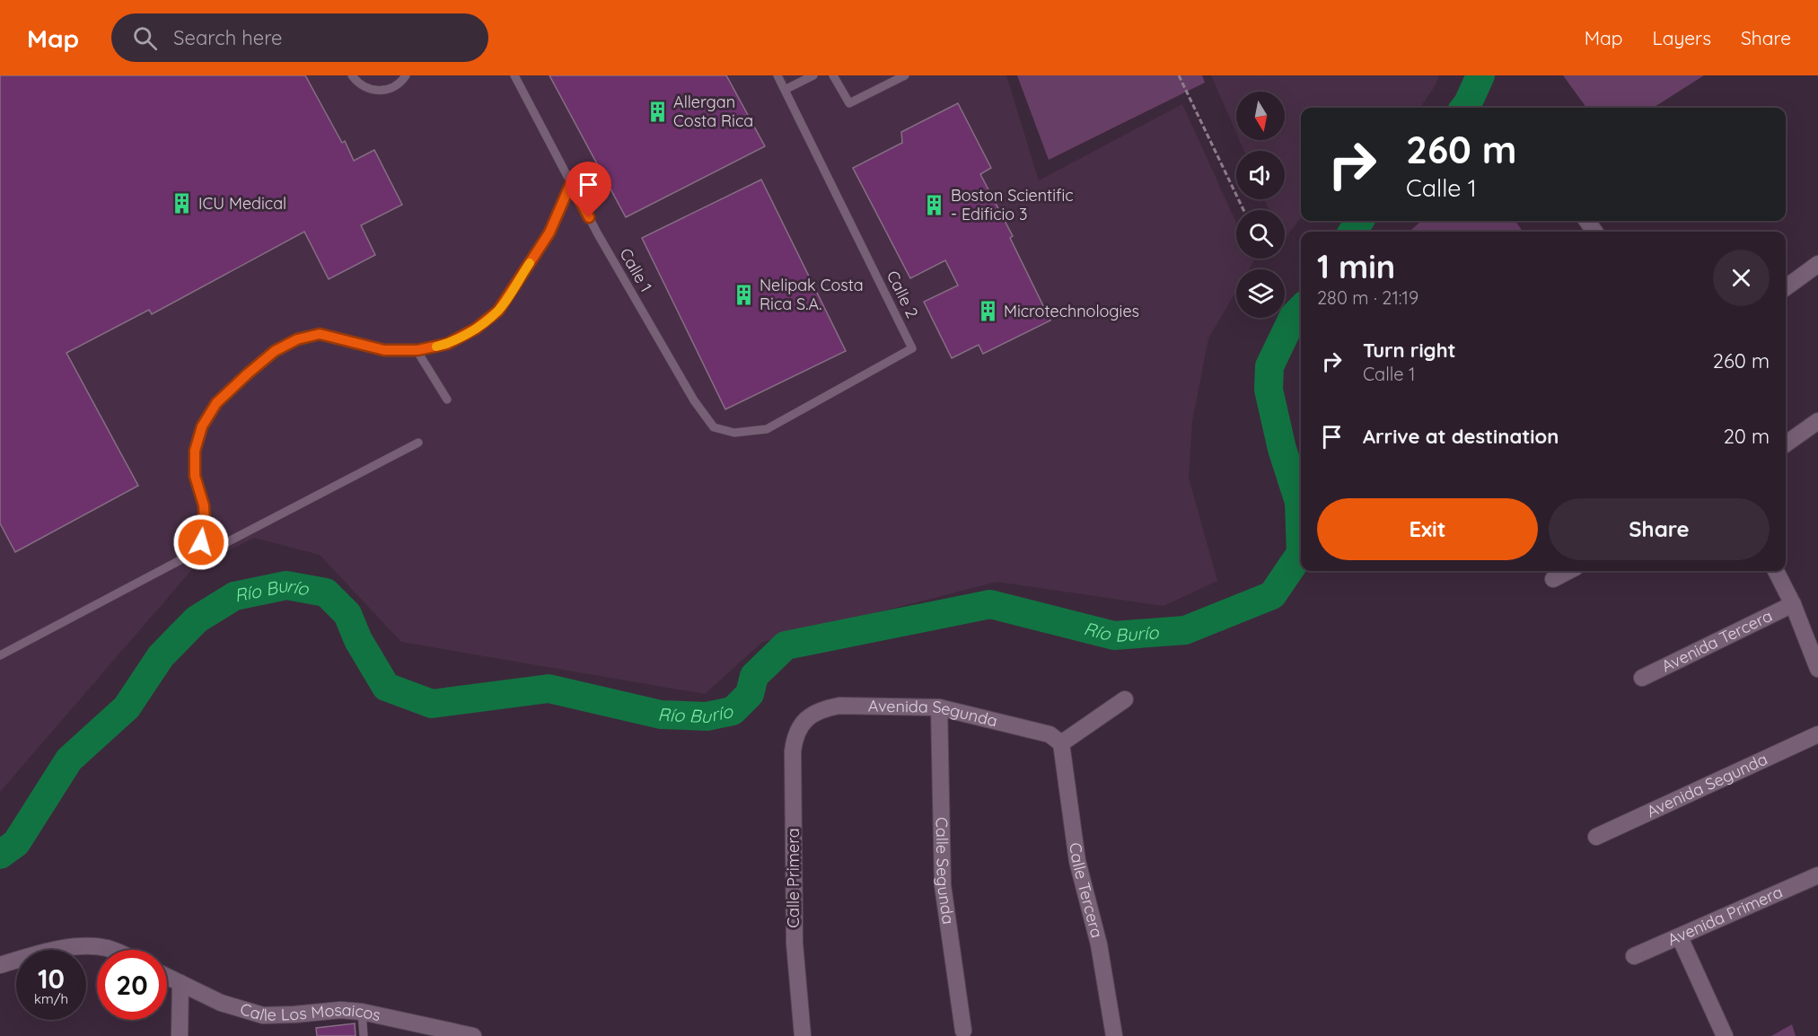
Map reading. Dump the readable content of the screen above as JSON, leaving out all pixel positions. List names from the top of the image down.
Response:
{
  "streets": {
    "street": [
      "Avenida Tercera",
      "Avenida Segunda",
      "Calle Segunda",
      "Calle Primera",
      "Calle Tercera",
      "Avenida Primera",
      "Calle Los Mosaicos"
    ],
    "lane": ["Calle 1", "Calle 2"]
  },
  "crossings": [
    ["Calle 1", "Calle 2"],
    ["Avenida Segunda", "Calle Segunda"],
    ["Avenida Segunda", "Calle Primera"],
    ["Avenida Segunda", "Calle Tercera"]
  ],
  "water": ["Río Burío"],
  "places": {
    "building": [
      "Allergan Costa Rica",
      "ICU Medical",
      "Boston Scientific - Edificio 3",
      "Nelipak Costa Rica S.A.",
      "Microtechnologies"
    ]
  },
  "north": "bottom",
  "page": {
    "header": "Map",
    "search": "Search here",
    "nav": ["Map", "Layers", "Share"],
    "turn": ["260 m", "Calle 1"],
    "heading": ["1 min", "280 m · 21:19"],
    "list": [
      {
        "name": "Turn right",
        "note": "Calle 1",
        "value": "260 m"
      },
      {
        "name": "Arrive at destination",
        "value": "20 m"
      }
    ],
    "buttons": ["Exit", "Share"],
    "speed": "10 km/h",
    "limit": "20"
  }
}
